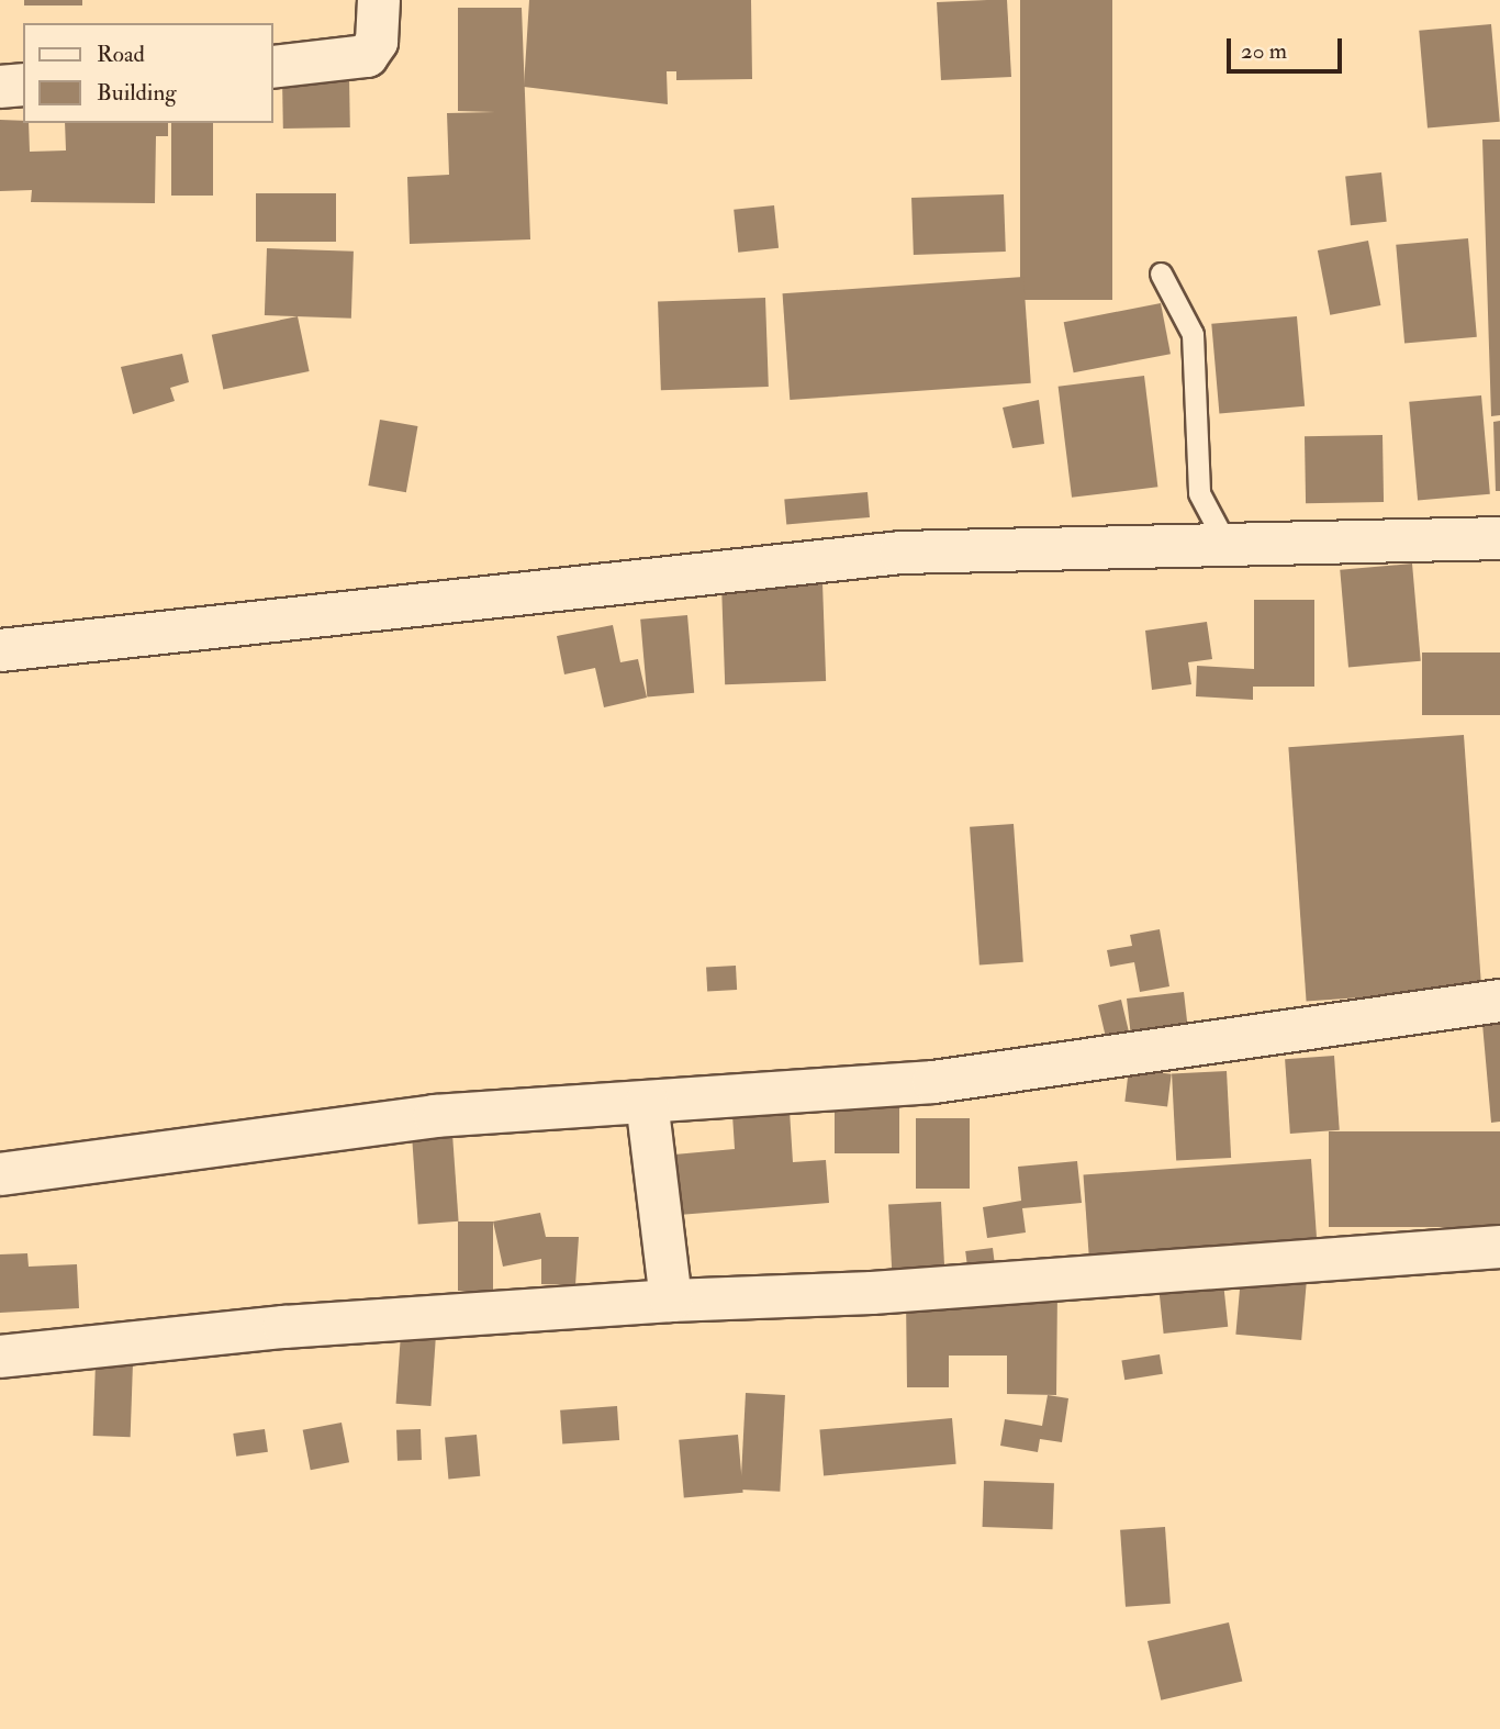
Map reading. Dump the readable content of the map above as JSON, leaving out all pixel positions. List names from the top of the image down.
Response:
{
  "legend": ["Road", "Building"],
  "scale_bar": "20 m"
}
